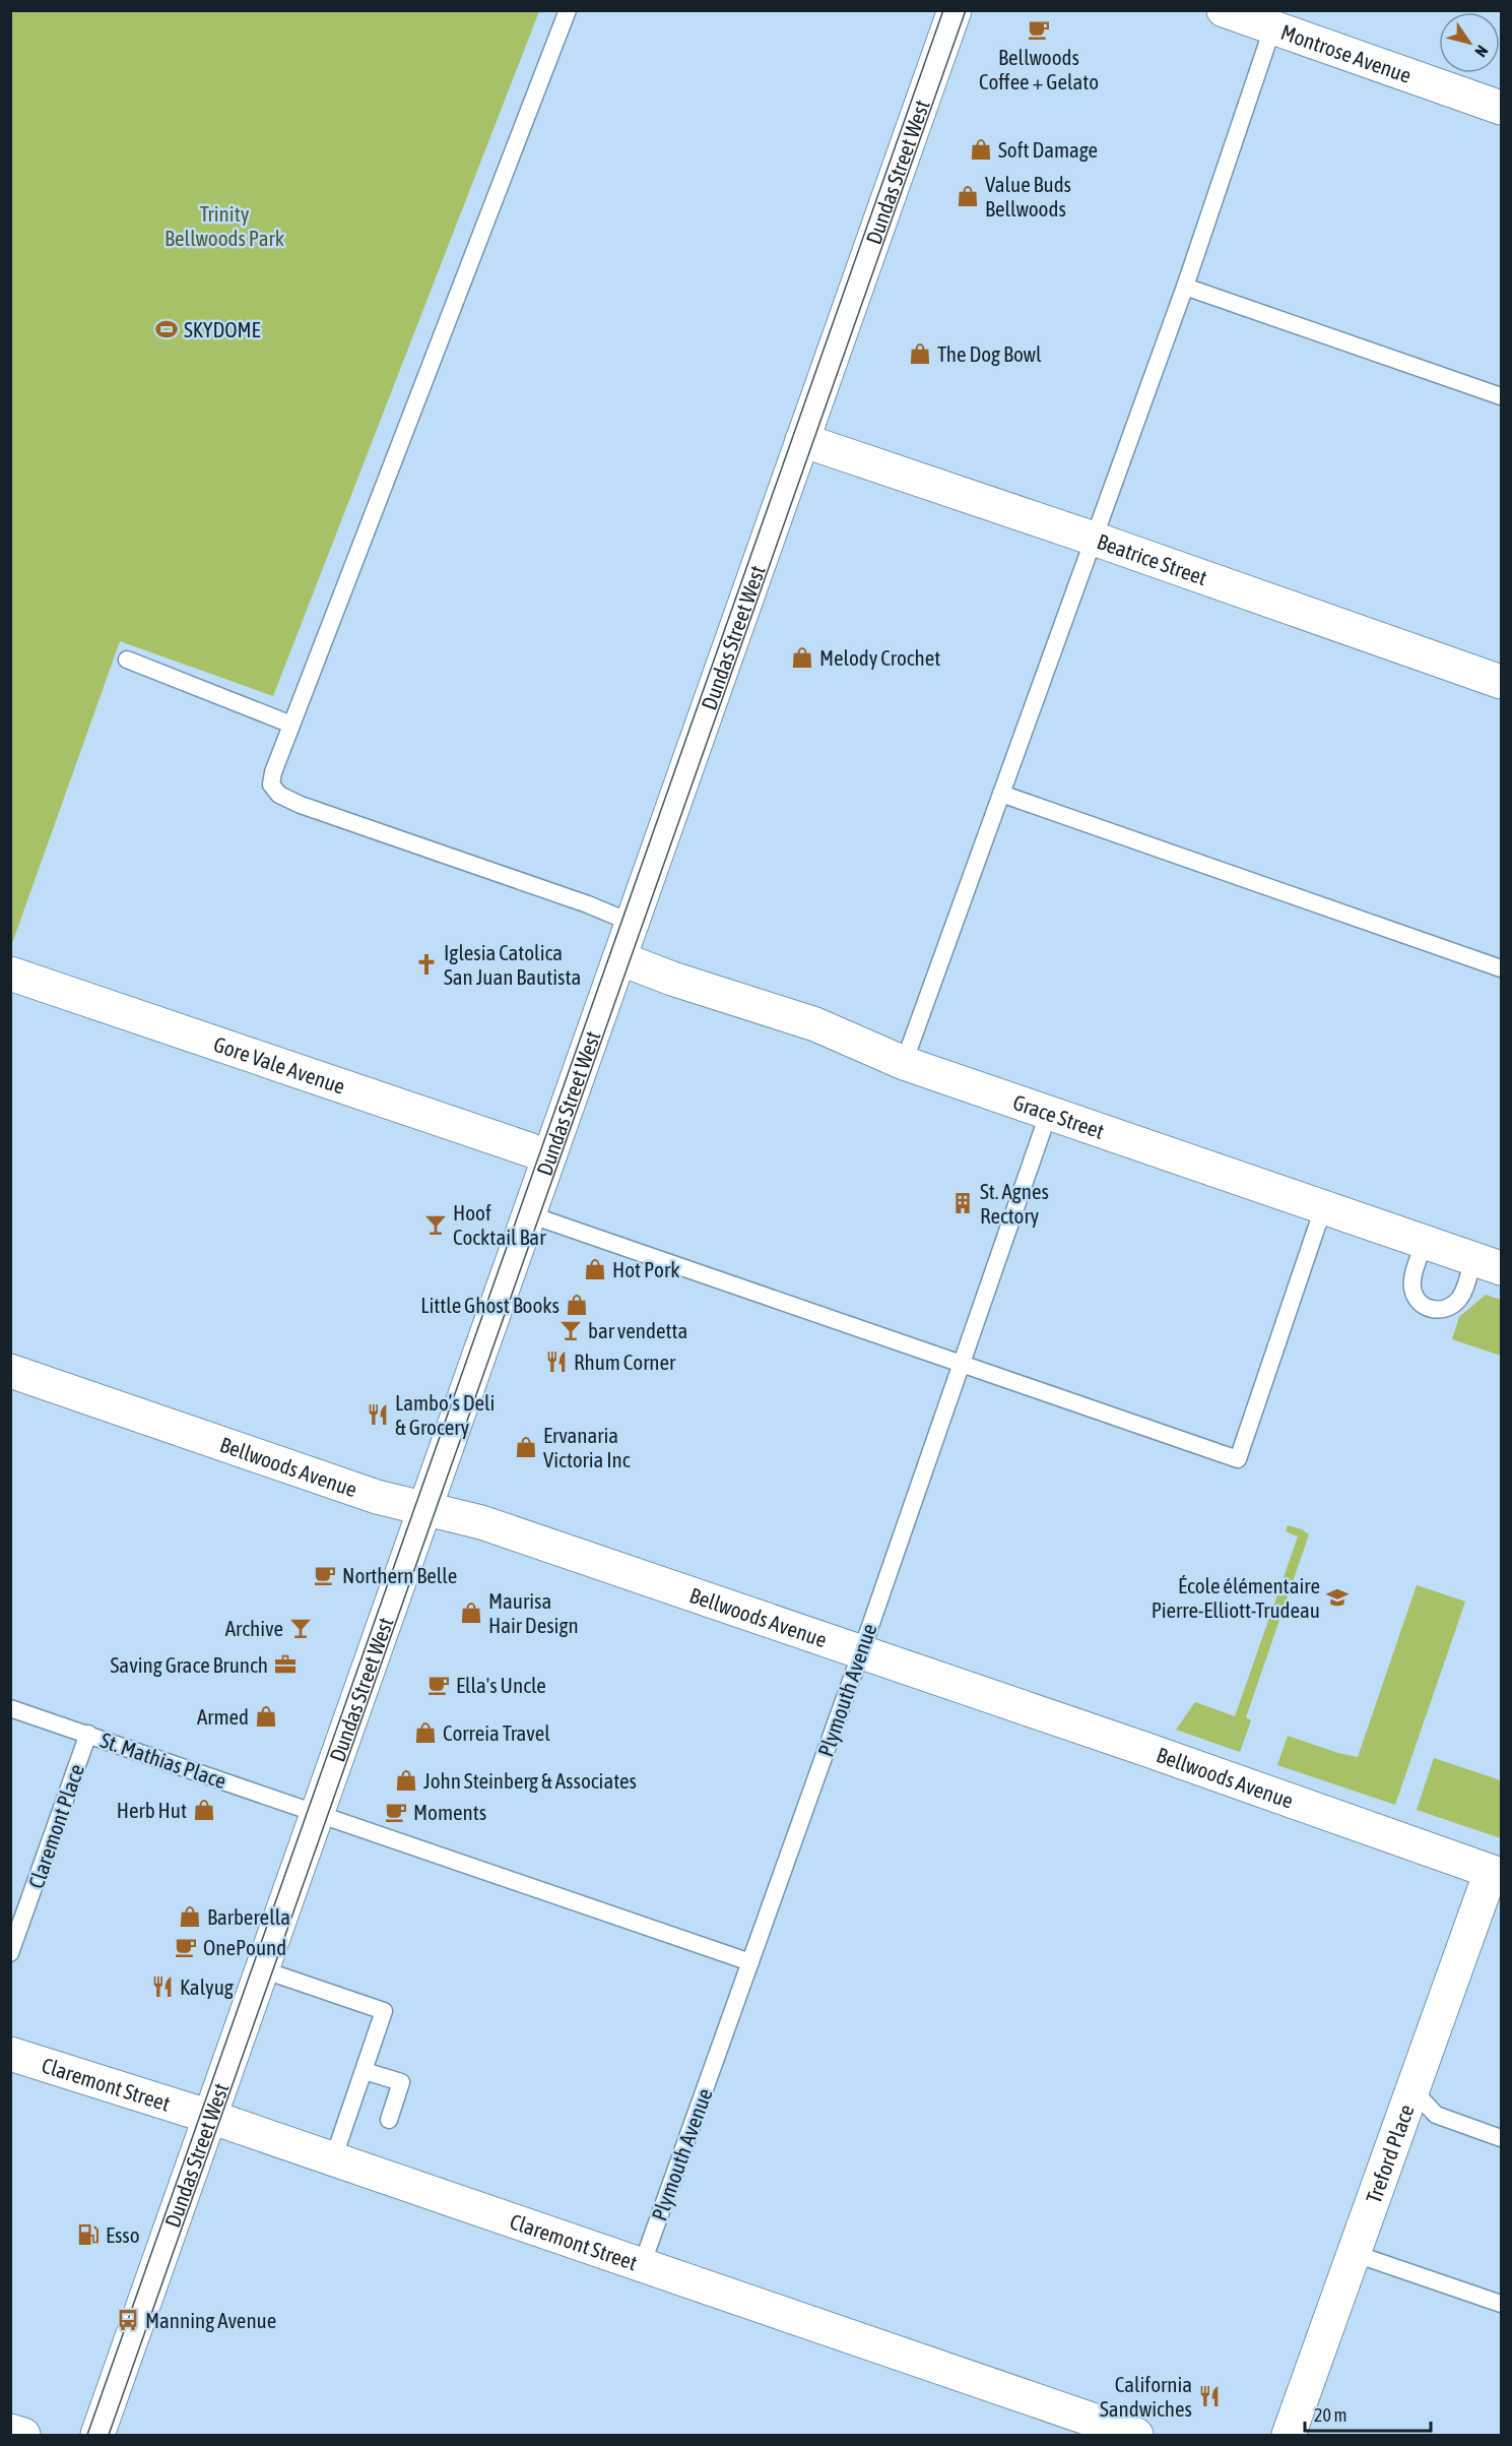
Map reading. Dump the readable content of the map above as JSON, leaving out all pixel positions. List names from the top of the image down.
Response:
{
  "streets": {
    "street": [
      "Montrose Avenue",
      "Dundas Street West",
      "Beatrice Street",
      "Gore Vale Avenue",
      "Grace Street",
      "Bellwoods Avenue",
      "Claremont Street",
      "Treford Place"
    ],
    "lane": ["Plymouth Avenue", "St. Mathias Place", "Claremont Place"]
  },
  "crossings": [
    ["Dundas Street West", "Beatrice Street"],
    ["Dundas Street West", "Gore Vale Avenue"],
    ["Dundas Street West", "Grace Street"],
    ["Dundas Street West", "Bellwoods Avenue"],
    ["Dundas Street West", "St. Mathias Place"],
    ["Dundas Street West", "Claremont Street"],
    ["Grace Street", "Plymouth Avenue"],
    ["Bellwoods Avenue", "Plymouth Avenue"],
    ["Bellwoods Avenue", "Treford Place"],
    ["Plymouth Avenue", "St. Mathias Place"],
    ["Plymouth Avenue", "Claremont Street"],
    ["St. Mathias Place", "Claremont Place"]
  ],
  "parks": ["Trinity Bellwoods Park"],
  "places": {
    "cafe": [
      "Bellwoods Coffee + Gelato",
      "Northern Belle",
      "Ella's Uncle",
      "Moments",
      "OnePound"
    ],
    "shop": [
      "Soft Damage",
      "Value Buds Bellwoods",
      "The Dog Bowl",
      "Melody Crochet",
      "Hot Pork",
      "Little Ghost Books",
      "Ervanaria Victoria Inc",
      "Maurisa Hair Design",
      "Armed",
      "Correia Travel",
      "John Steinberg & Associates",
      "Herb Hut",
      "Barberella"
    ],
    "sports": ["SKYDOME"],
    "church": ["Iglesia Catolica San Juan Bautista"],
    "building": ["St. Agnes Rectory"],
    "bar": ["Hoof Cocktail Bar", "bar vendetta", "Archive"],
    "restaurant": [
      "Rhum Corner",
      "Lambo’s Deli & Grocery",
      "Kalyug",
      "California Sandwiches"
    ],
    "school or university": ["École élémentaire Pierre-Elliott-Trudeau"],
    "office": ["Saving Grace Brunch"],
    "fuel station": ["Esso"],
    "bus stop": ["Manning Avenue"]
  },
  "scale_bar": "20 m",
  "north": "bottom right"
}
